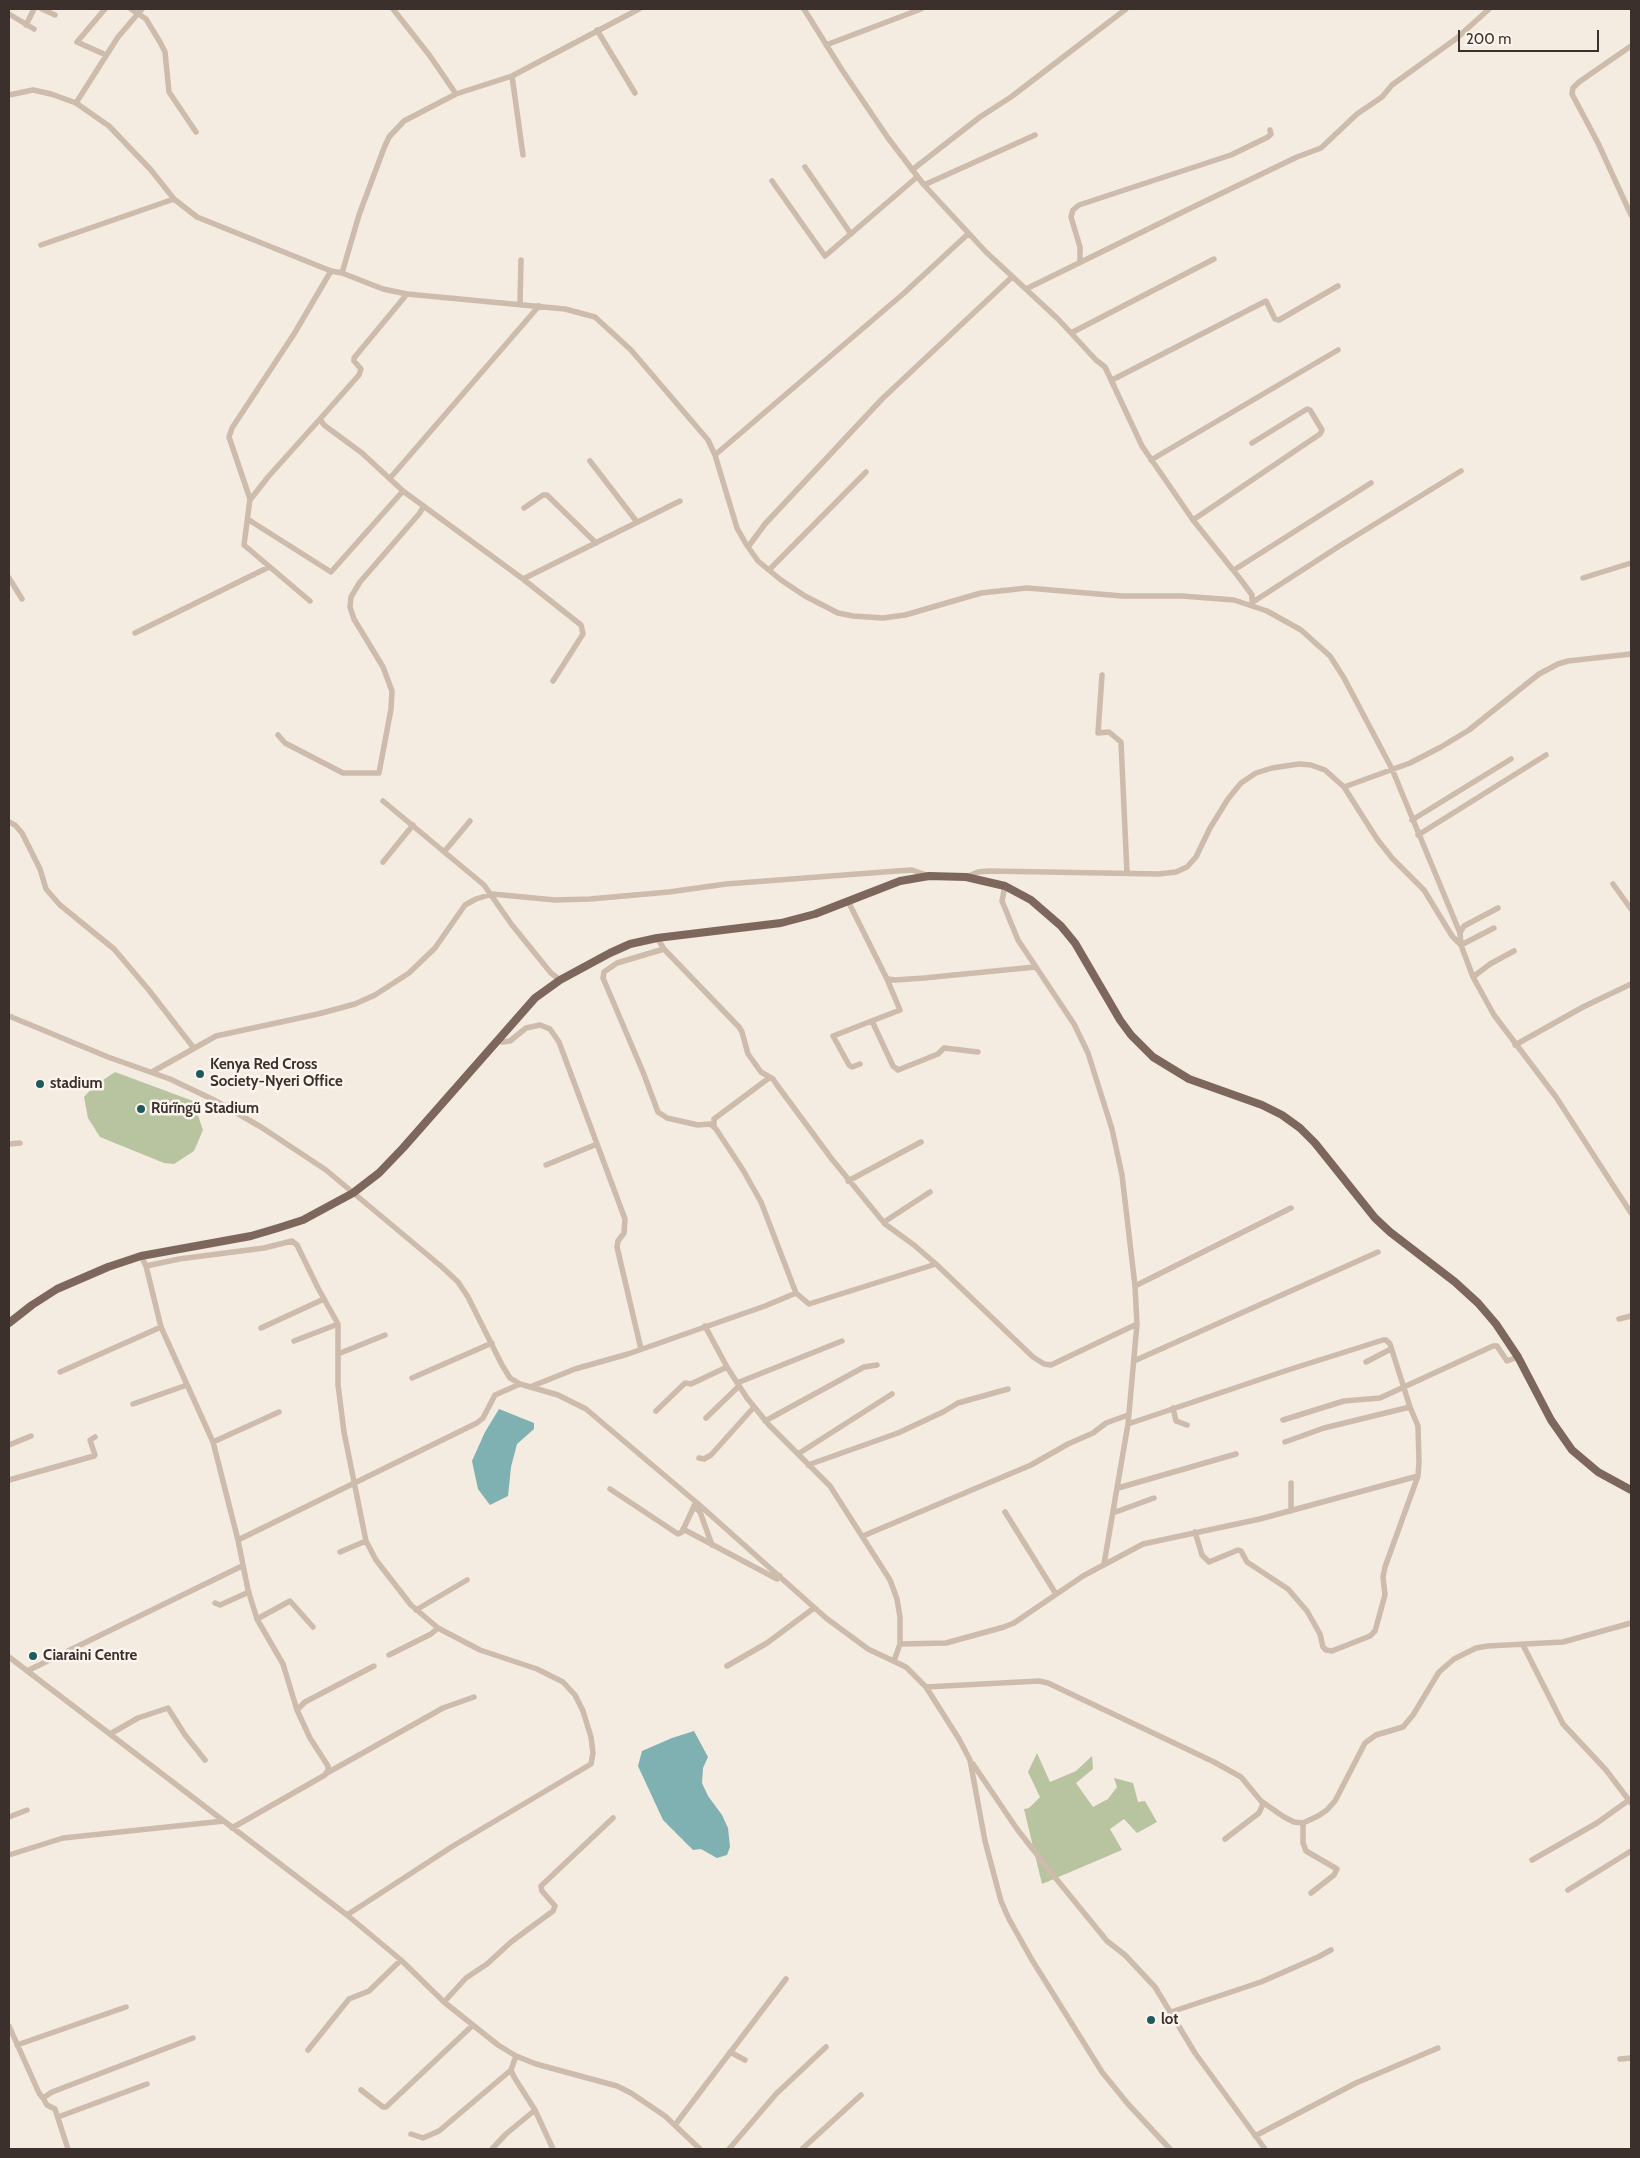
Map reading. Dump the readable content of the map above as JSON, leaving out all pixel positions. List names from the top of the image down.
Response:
{
  "places": [
    "Kenya Red Cross Society-Nyeri Office",
    "stadium",
    "Rũrĩngũ Stadium",
    "Ciaraini Centre",
    "lot"
  ],
  "scale_bar": "200 m"
}
